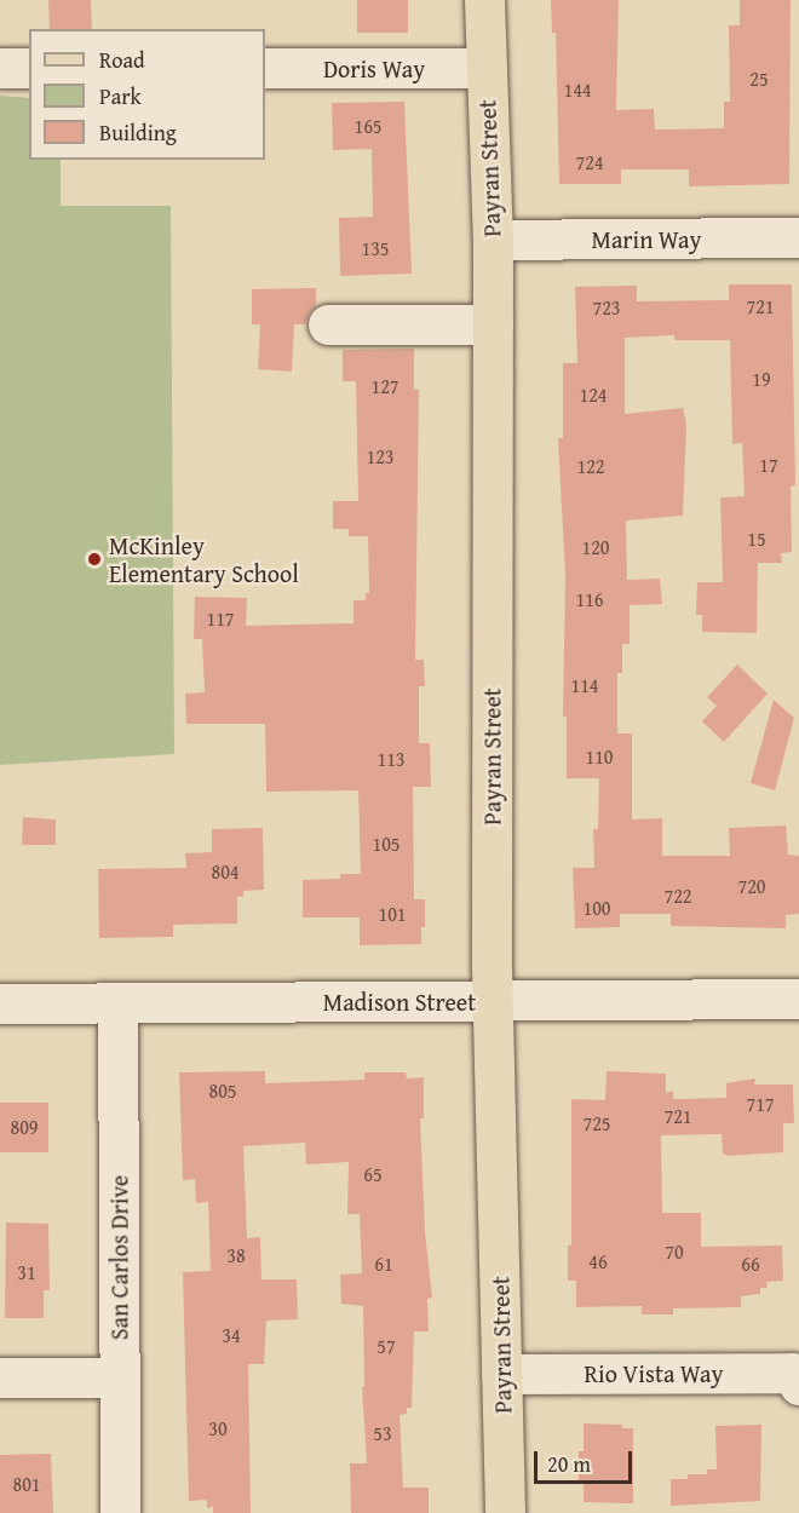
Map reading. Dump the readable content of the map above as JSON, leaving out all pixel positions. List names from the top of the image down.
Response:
{
  "streets": {
    "main road": ["Payran Street"],
    "street": [
      "Doris Way",
      "Marin Way",
      "Madison Street",
      "San Carlos Drive",
      "Rio Vista Way"
    ]
  },
  "crossings": [
    ["Doris Way", "Payran Street"],
    ["Payran Street", "Marin Way"],
    ["Payran Street", "Madison Street"],
    ["Payran Street", "Rio Vista Way"],
    ["Madison Street", "San Carlos Drive"]
  ],
  "places": ["McKinley Elementary School"],
  "house_numbers": [
    "25",
    "144",
    "165",
    "724",
    "135",
    "721",
    "723",
    "19",
    "127",
    "124",
    "123",
    "17",
    "122",
    "15",
    "120",
    "116",
    "117",
    "114",
    "110",
    "113",
    "105",
    "804",
    "720",
    "722",
    "100",
    "101",
    "805",
    "717",
    "721",
    "725",
    "809",
    "65",
    "70",
    "38",
    "46",
    "61",
    "66",
    "31",
    "34",
    "57",
    "30",
    "53",
    "801"
  ],
  "legend": ["Road", "Park", "Building"],
  "scale_bar": "20 m"
}
